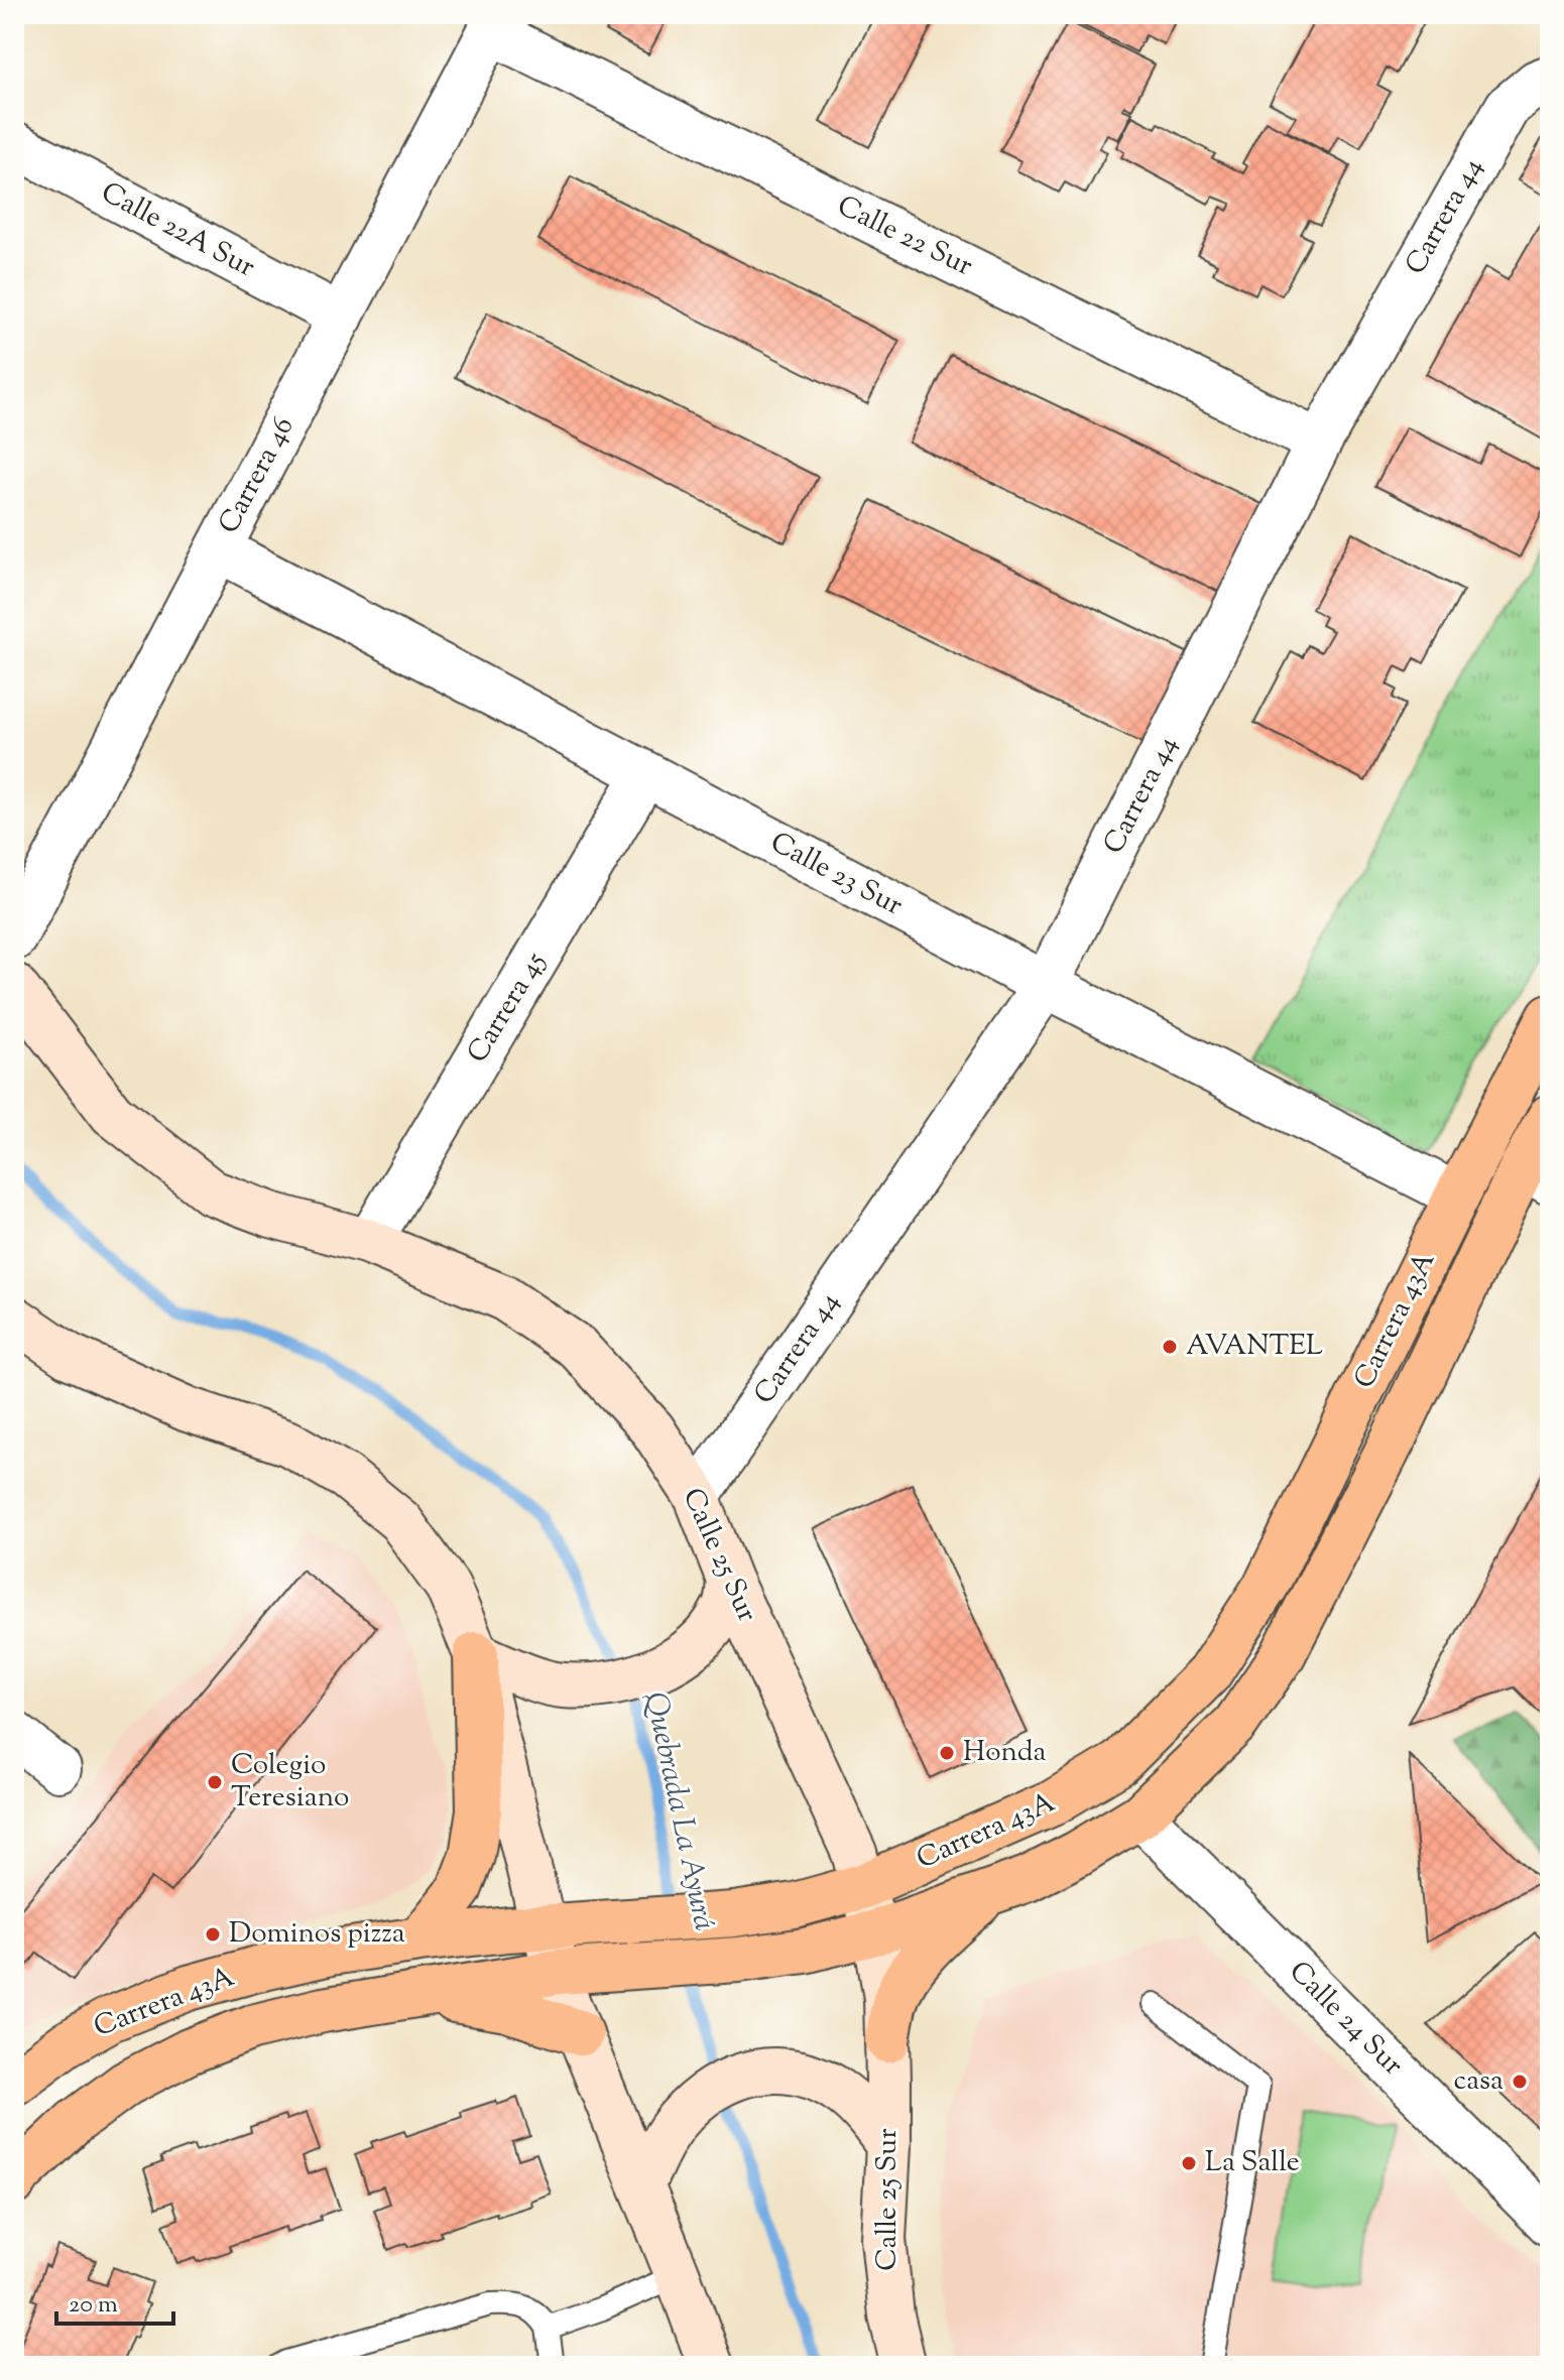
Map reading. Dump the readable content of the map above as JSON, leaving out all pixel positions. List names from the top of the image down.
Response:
{
  "streets": {
    "main road": ["Carrera 43A", "Calle 25 Sur"],
    "street": [
      "Carrera 44",
      "Calle 22A Sur",
      "Calle 22 Sur",
      "Carrera 46",
      "Calle 23 Sur",
      "Carrera 45",
      "Calle 24 Sur"
    ]
  },
  "crossings": [
    ["Carrera 44", "Calle 22 Sur"],
    ["Carrera 44", "Calle 23 Sur"],
    ["Carrera 44", "Calle 25 Sur"],
    ["Calle 22A Sur", "Carrera 46"],
    ["Calle 22 Sur", "Carrera 46"],
    ["Carrera 46", "Calle 23 Sur"],
    ["Calle 23 Sur", "Carrera 45"],
    ["Calle 23 Sur", "Carrera 43A"],
    ["Carrera 45", "Calle 25 Sur"],
    ["Carrera 43A", "Calle 25 Sur"],
    ["Carrera 43A", "Calle 24 Sur"]
  ],
  "water": ["Quebrada La Ayurá"],
  "places": [
    "AVANTEL",
    "Honda",
    "Colegio Teresiano",
    "Dominos pizza",
    "casa",
    "La Salle"
  ],
  "scale_bar": "20 m"
}
